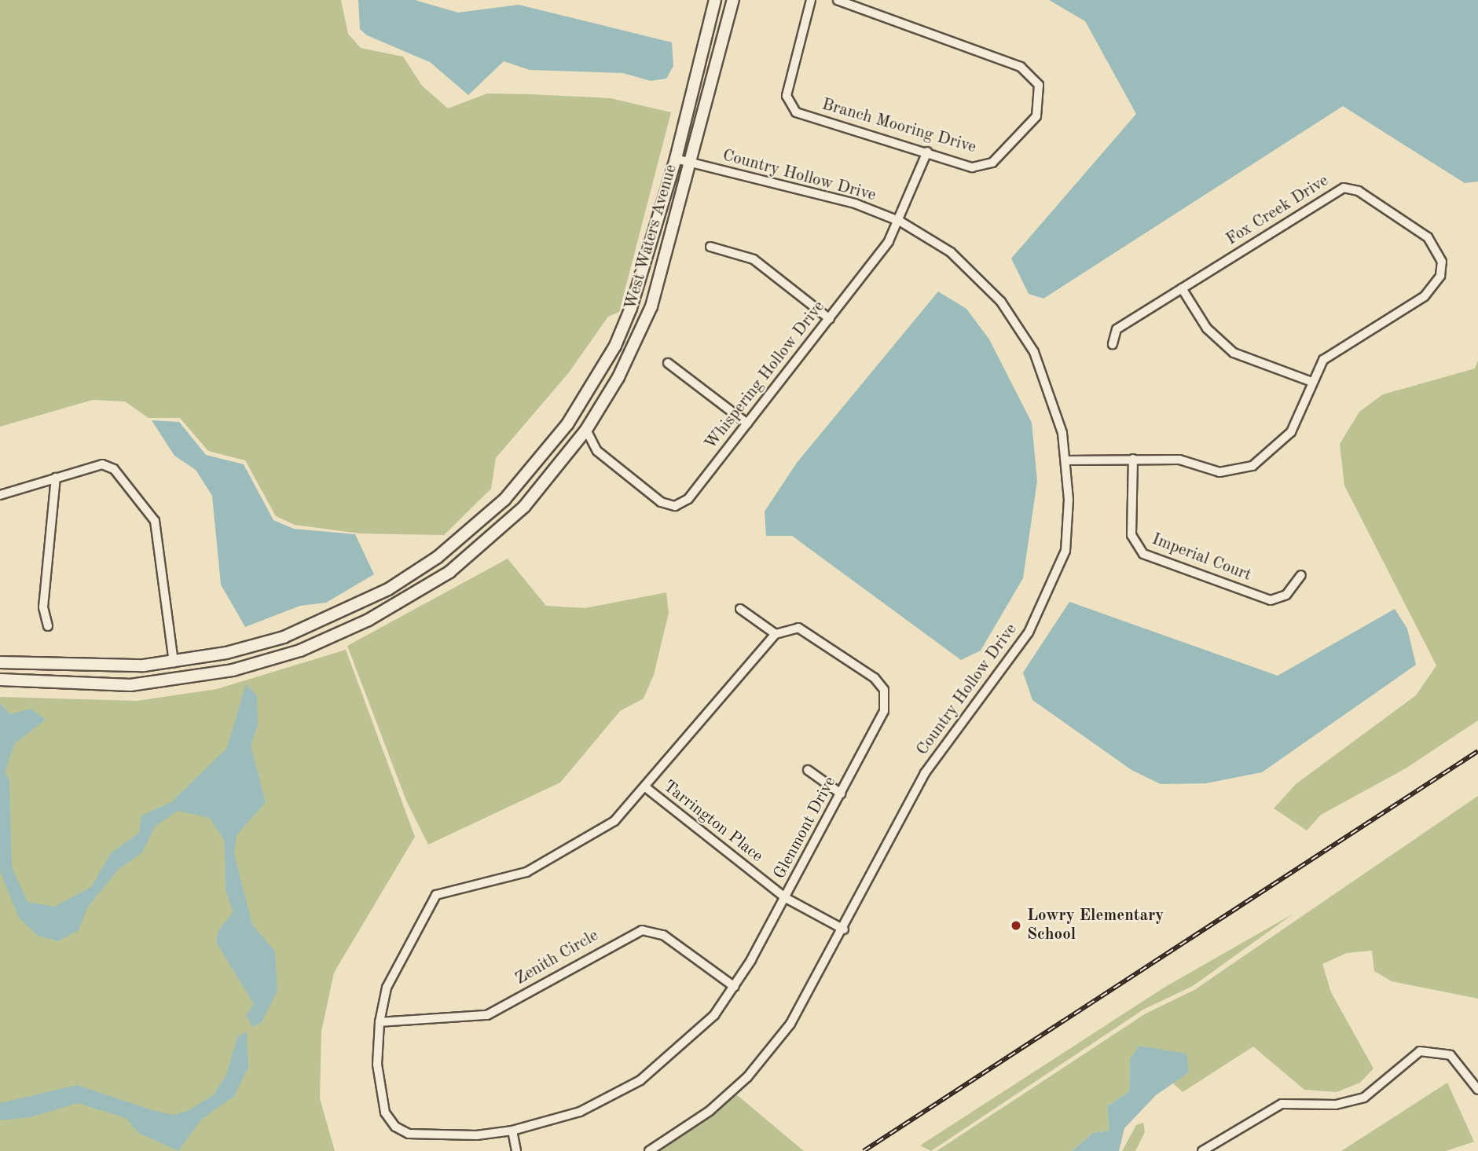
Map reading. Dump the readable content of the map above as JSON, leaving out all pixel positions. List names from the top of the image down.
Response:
{
  "streets": {
    "street": [
      "Branch Mooring Drive",
      "Country Hollow Drive",
      "Fox Creek Drive",
      "West Waters Avenue",
      "Whispering Hollow Drive",
      "Imperial Court",
      "Tarrington Place",
      "Glenmont Drive",
      "Zenith Circle"
    ]
  },
  "crossings": [
    ["Branch Mooring Drive", "Whispering Hollow Drive"],
    ["Country Hollow Drive", "Fox Creek Drive"],
    ["Country Hollow Drive", "West Waters Avenue"],
    ["Country Hollow Drive", "Whispering Hollow Drive"],
    ["Country Hollow Drive", "Tarrington Place"],
    ["Fox Creek Drive", "Imperial Court"],
    ["West Waters Avenue", "Whispering Hollow Drive"],
    ["Tarrington Place", "Glenmont Drive"],
    ["Glenmont Drive", "Zenith Circle"]
  ],
  "places": ["Lowry Elementary School"]
}
